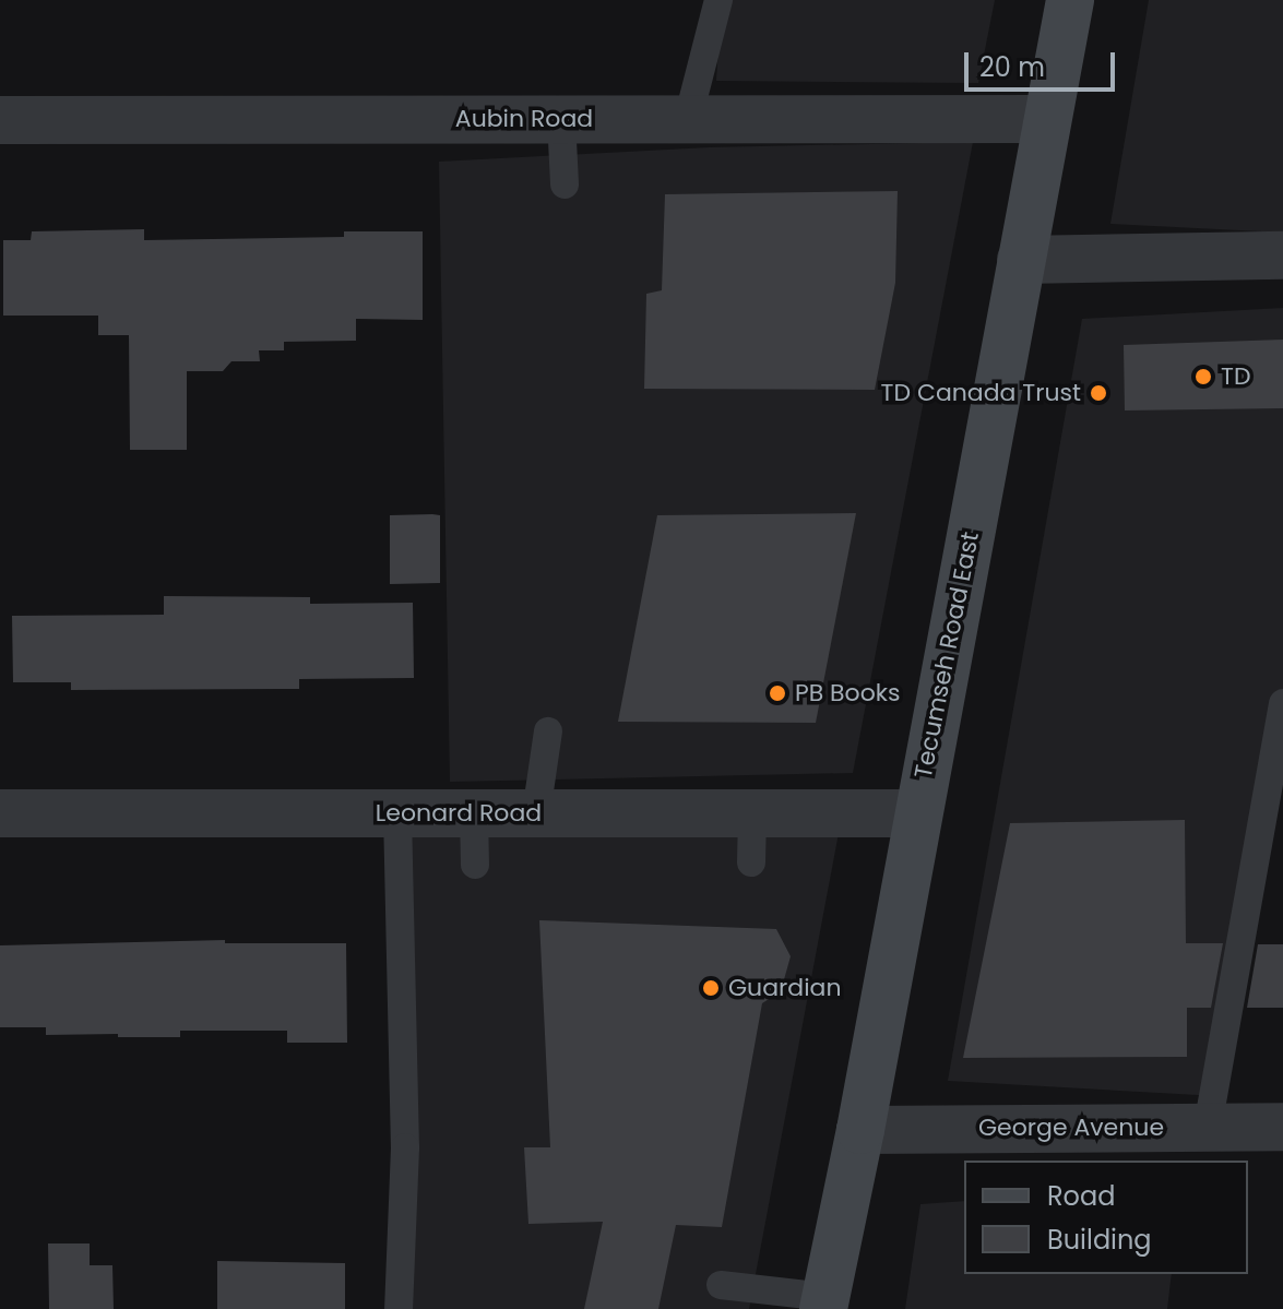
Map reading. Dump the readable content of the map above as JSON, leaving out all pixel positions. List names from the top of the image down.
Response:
{
  "streets": {
    "main road": ["Tecumseh Road East"],
    "street": ["Aubin Road", "Leonard Road", "George Avenue"]
  },
  "crossings": [
    ["Aubin Road", "Tecumseh Road East"],
    ["Tecumseh Road East", "Leonard Road"],
    ["Tecumseh Road East", "George Avenue"]
  ],
  "places": [
    "TD",
    "TD Canada Trust",
    "PB Books",
    "Guardian"
  ],
  "legend": ["Road", "Building"],
  "scale_bar": "20 m"
}
